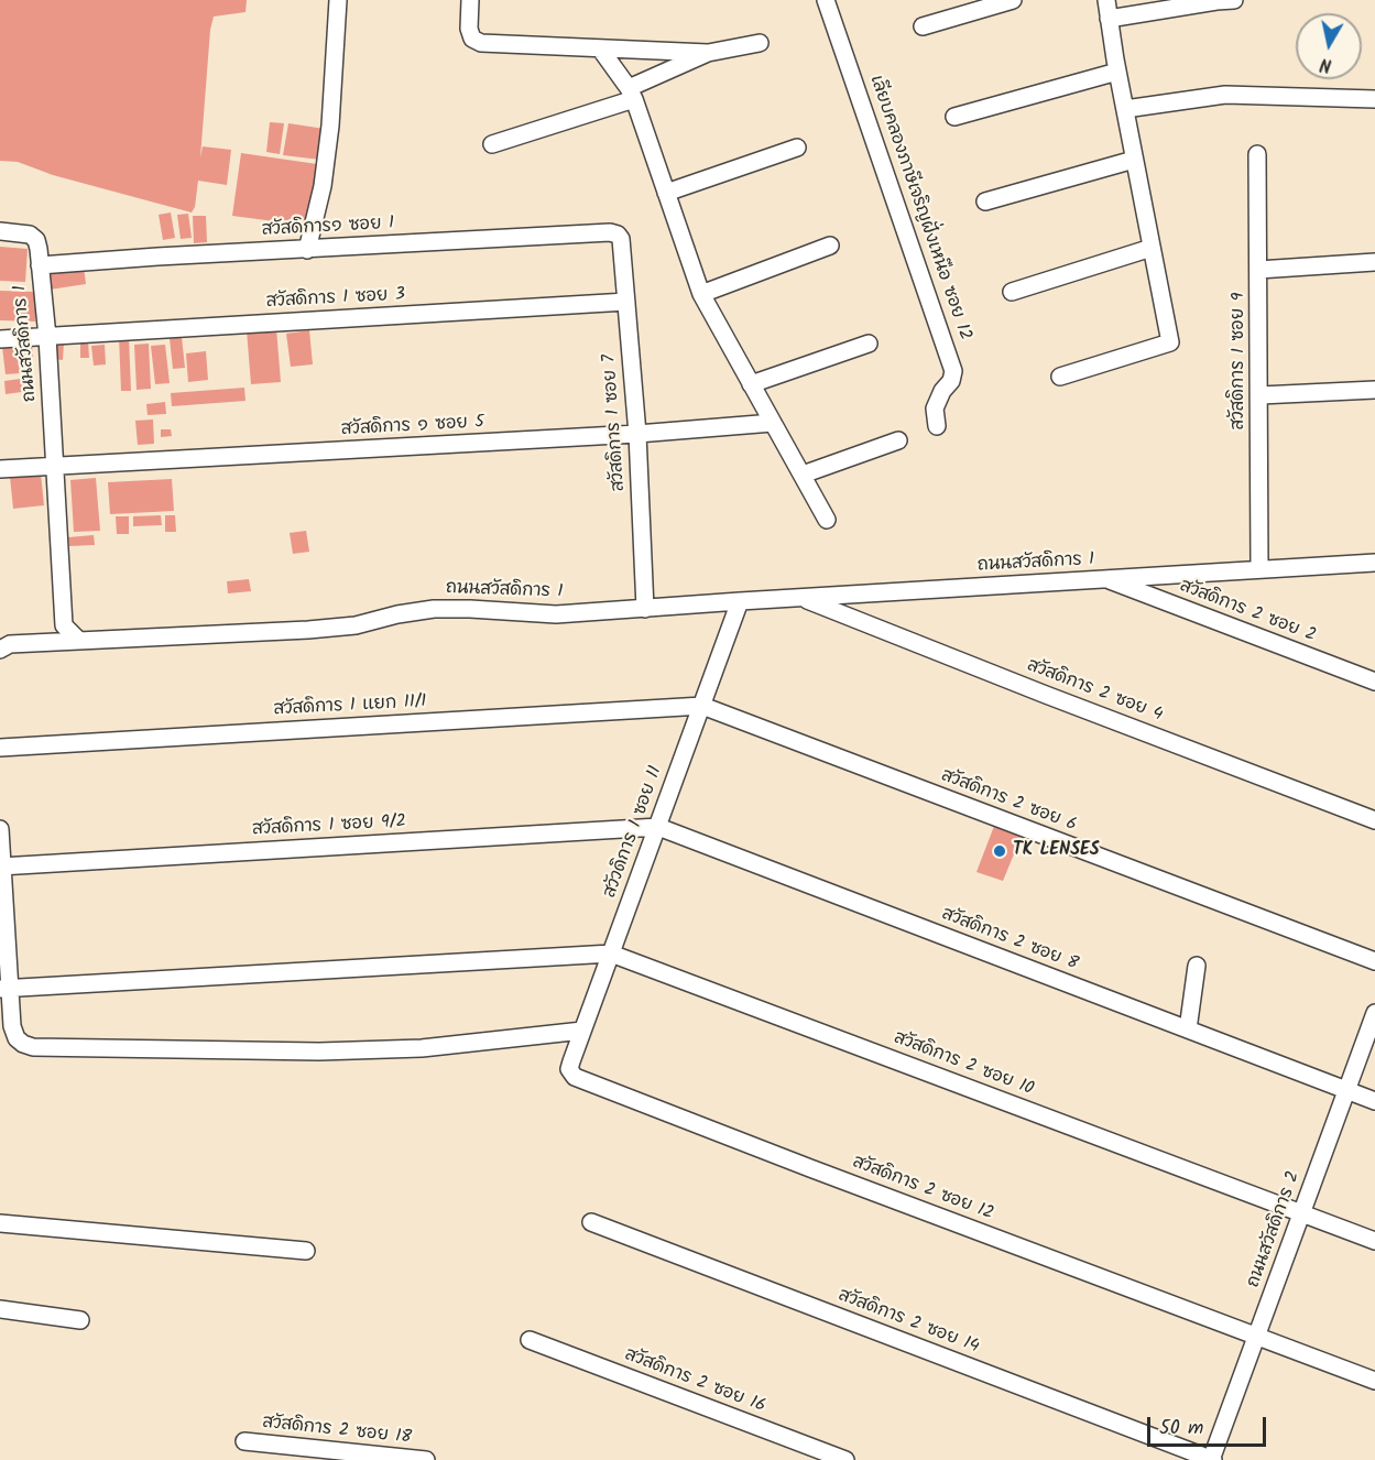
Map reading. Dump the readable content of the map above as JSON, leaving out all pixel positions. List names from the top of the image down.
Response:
{
  "streets": {
    "street": [
      "เลียบคลองภาษีเจริญฝั่งเหนือ ซอย 12",
      "สวัสดิการ๑ ซอย 1",
      "สวัสดิการ 1 ซอย 3",
      "ถนนสวัสดิการ 1",
      "สวัสดิการ 1 ซอย 9",
      "สวัสดิการ 1 ซอย 7",
      "สวัสดิการ ๑ ซอย 5",
      "สวัสดิการ 2 ซอย 2",
      "สวัสดิการ 2 ซอย 4",
      "สวัสดิการ 1 แยก 11/1",
      "สวัสดิการ 2 ซอย 6",
      "สวัสดิการ 1 ซอย 9/2",
      "สวัวดิการ 1 ซอย 11",
      "สวัสดิการ 2 ซอย 8",
      "สวัสดิการ 2 ซอย 10",
      "สวัสดิการ 2 ซอย 12",
      "ถนนสวัสดิการ 2",
      "สวัสดิการ 2 ซอย 14",
      "สวัสดิการ 2 ซอย 16",
      "สวัสดิการ 2 ซอย 18"
    ]
  },
  "crossings": [
    ["สวัสดิการ๑ ซอย 1", "ถนนสวัสดิการ 1"],
    ["สวัสดิการ๑ ซอย 1", "สวัสดิการ 1 ซอย 7"],
    ["สวัสดิการ 1 ซอย 3", "ถนนสวัสดิการ 1"],
    ["สวัสดิการ 1 ซอย 3", "สวัสดิการ 1 ซอย 7"],
    ["ถนนสวัสดิการ 1", "สวัสดิการ 1 ซอย 9"],
    ["ถนนสวัสดิการ 1", "สวัสดิการ 1 ซอย 7"],
    ["ถนนสวัสดิการ 1", "สวัสดิการ ๑ ซอย 5"],
    ["ถนนสวัสดิการ 1", "สวัสดิการ 2 ซอย 2"],
    ["ถนนสวัสดิการ 1", "สวัสดิการ 2 ซอย 4"],
    ["ถนนสวัสดิการ 1", "สวัวดิการ 1 ซอย 11"],
    ["สวัสดิการ 1 ซอย 7", "สวัสดิการ ๑ ซอย 5"],
    ["สวัสดิการ 1 แยก 11/1", "สวัสดิการ 2 ซอย 6"],
    ["สวัสดิการ 1 แยก 11/1", "สวัวดิการ 1 ซอย 11"],
    ["สวัสดิการ 2 ซอย 6", "สวัวดิการ 1 ซอย 11"],
    ["สวัสดิการ 1 ซอย 9/2", "สวัวดิการ 1 ซอย 11"],
    ["สวัสดิการ 1 ซอย 9/2", "สวัสดิการ 2 ซอย 8"],
    ["สวัวดิการ 1 ซอย 11", "สวัสดิการ 2 ซอย 8"],
    ["สวัวดิการ 1 ซอย 11", "สวัสดิการ 2 ซอย 10"],
    ["สวัวดิการ 1 ซอย 11", "สวัสดิการ 2 ซอย 12"],
    ["สวัสดิการ 2 ซอย 8", "ถนนสวัสดิการ 2"],
    ["สวัสดิการ 2 ซอย 10", "ถนนสวัสดิการ 2"],
    ["สวัสดิการ 2 ซอย 12", "ถนนสวัสดิการ 2"],
    ["ถนนสวัสดิการ 2", "สวัสดิการ 2 ซอย 14"]
  ],
  "places": ["TK LENSES"],
  "scale_bar": "50 m",
  "north": "bottom"
}
